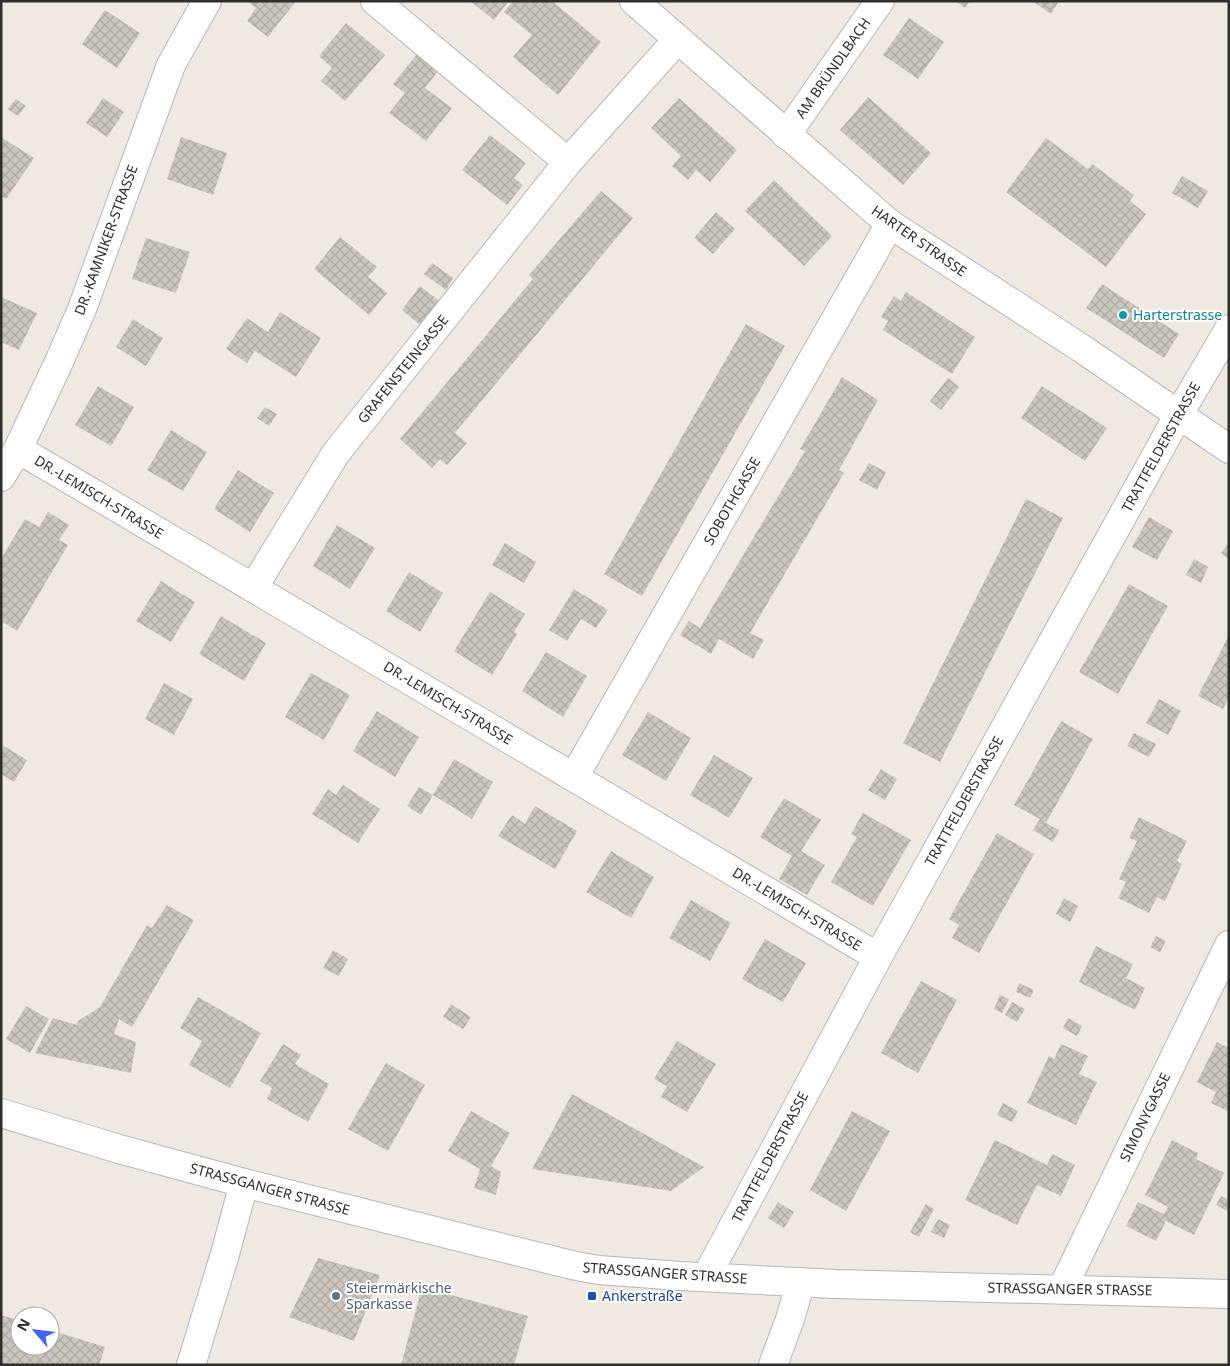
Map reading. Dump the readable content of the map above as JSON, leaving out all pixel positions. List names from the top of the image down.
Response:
{
  "streets": {
    "street": [
      "AM BRÜNDLBACH",
      "DR.-KAMNIKER-STRASSE",
      "HARTER STRASSE",
      "GRAFENSTEINGASSE",
      "TRATTFELDERSTRASSE",
      "DR.-LEMISCH-STRASSE",
      "SOBOTHGASSE",
      "SIMONYGASSE",
      "STRASSGANGER STRASSE"
    ]
  },
  "crossings": [
    ["AM BRÜNDLBACH", "HARTER STRASSE"],
    ["DR.-KAMNIKER-STRASSE", "DR.-LEMISCH-STRASSE"],
    ["HARTER STRASSE", "GRAFENSTEINGASSE"],
    ["HARTER STRASSE", "TRATTFELDERSTRASSE"],
    ["HARTER STRASSE", "SOBOTHGASSE"],
    ["GRAFENSTEINGASSE", "DR.-LEMISCH-STRASSE"],
    ["TRATTFELDERSTRASSE", "DR.-LEMISCH-STRASSE"],
    ["TRATTFELDERSTRASSE", "STRASSGANGER STRASSE"],
    ["DR.-LEMISCH-STRASSE", "SOBOTHGASSE"],
    ["SIMONYGASSE", "STRASSGANGER STRASSE"]
  ],
  "places": {
    "other": ["Harterstrasse", "Steiermärkische Sparkasse"],
    "transit": ["Ankerstraße"]
  },
  "north": "top left"
}
